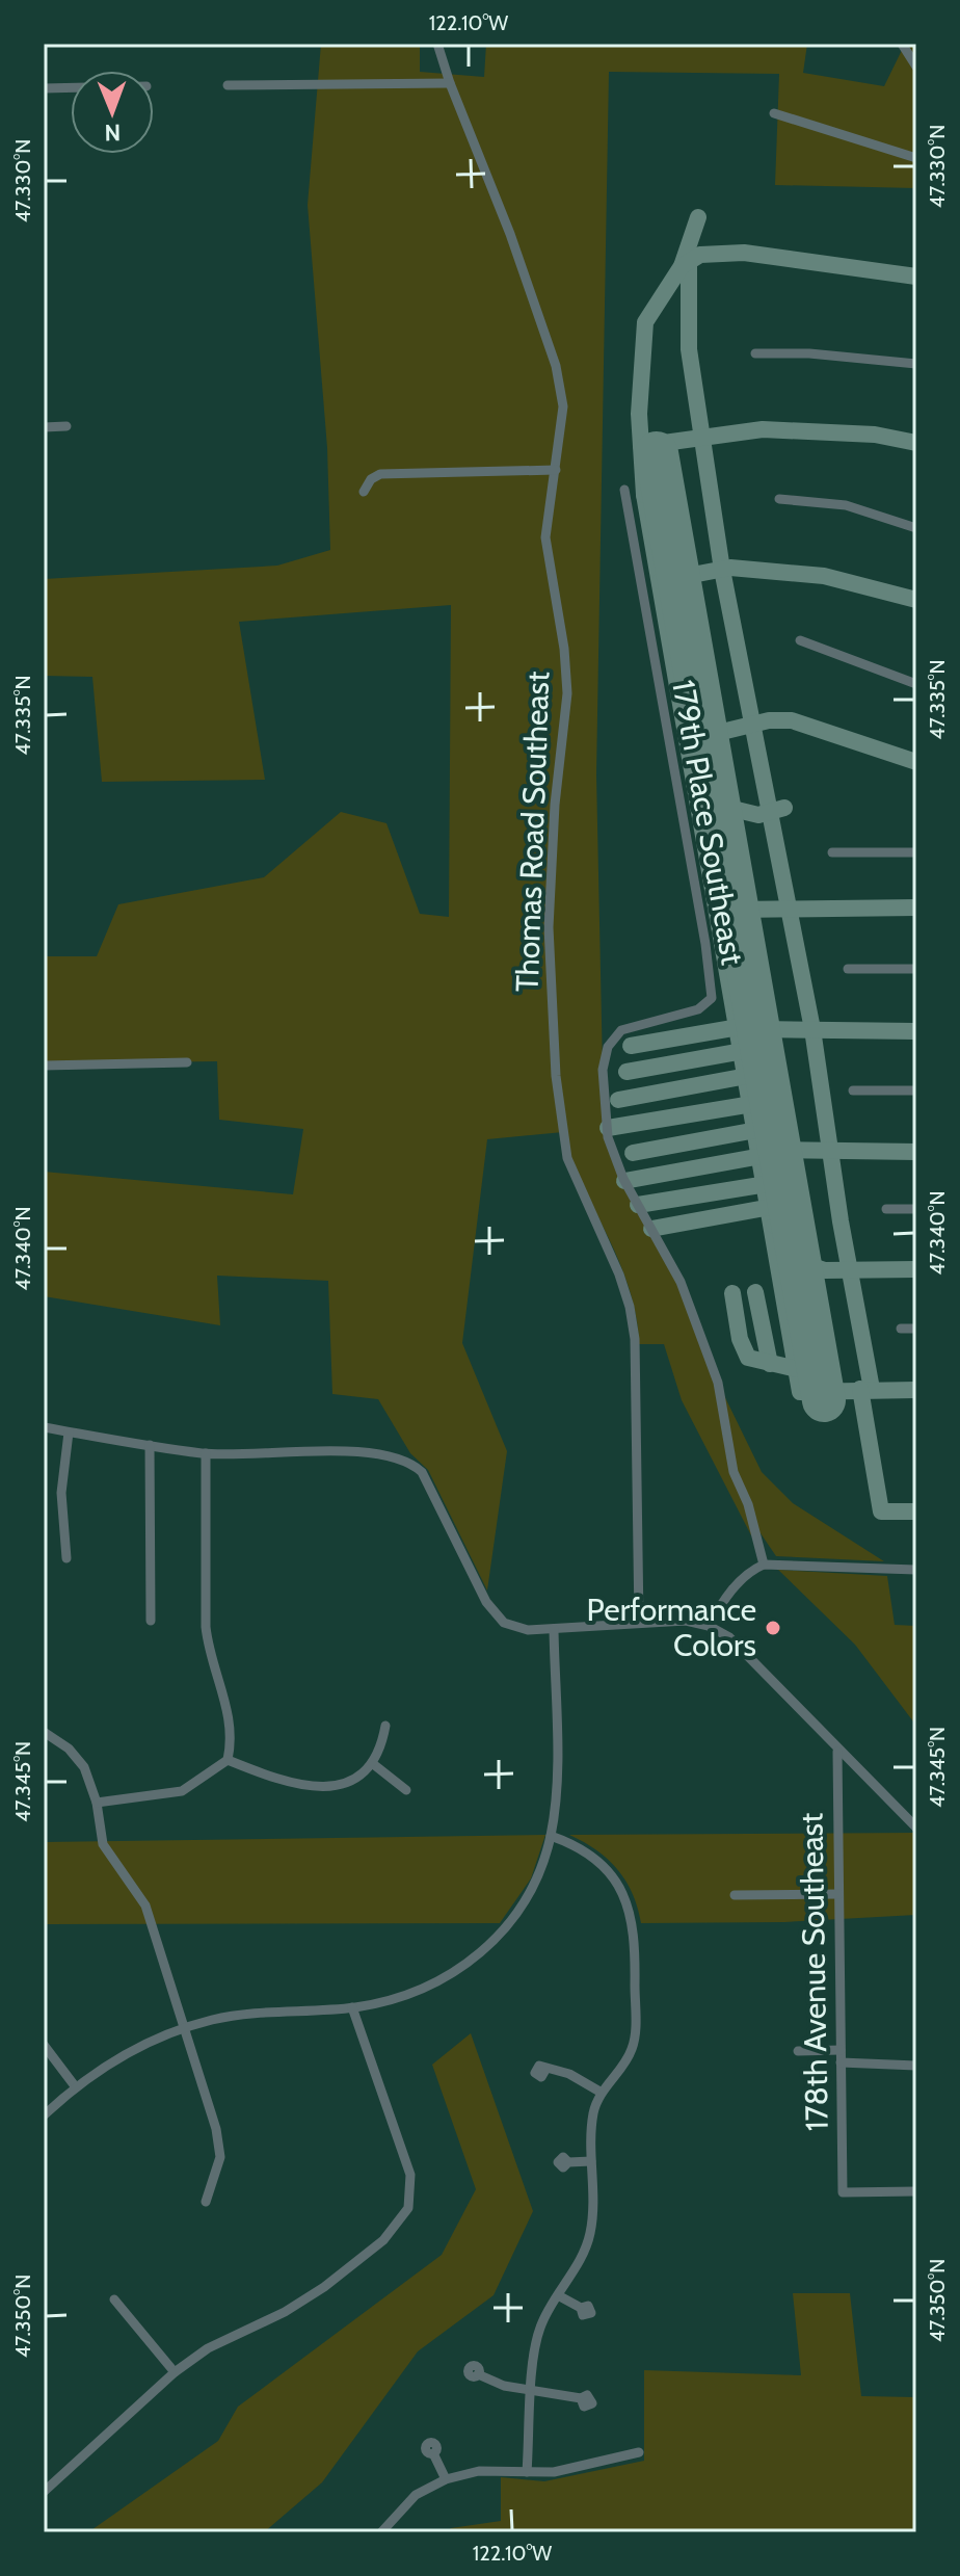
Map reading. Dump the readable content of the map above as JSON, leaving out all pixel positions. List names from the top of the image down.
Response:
{
  "streets": {
    "street": ["179th Place Southeast", "Thomas Road Southeast", "178th Avenue Southeast"]
  },
  "places": ["Performance Colors"],
  "north": "bottom",
  "coordinates": [
    "122.10°W",
    "47.330°N",
    "47.335°N",
    "47.340°N",
    "47.345°N",
    "47.350°N"
  ]
}
